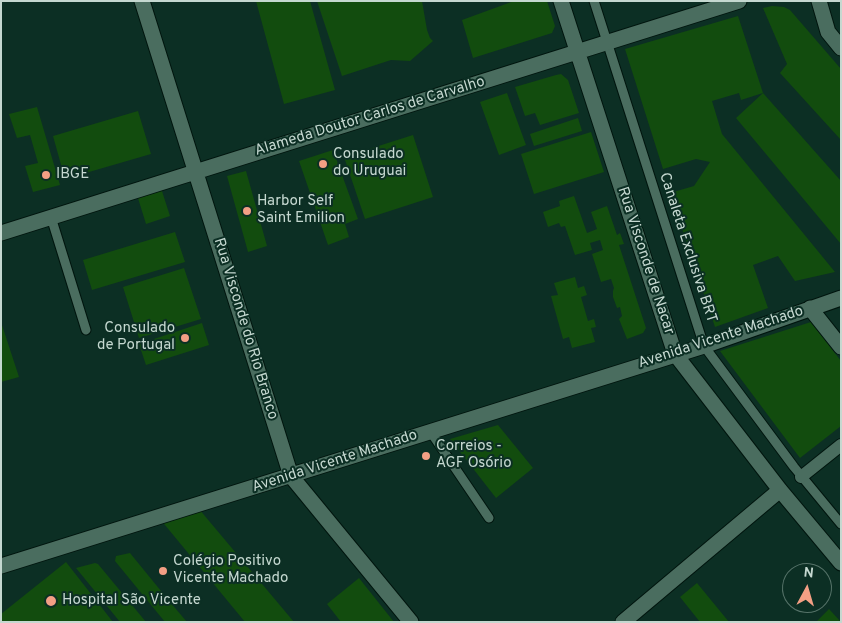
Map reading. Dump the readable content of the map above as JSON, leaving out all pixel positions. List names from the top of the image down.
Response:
{
  "streets": {
    "street": [
      "Alameda Doutor Carlos de Carvalho",
      "Rua Visconde de Nacar",
      "Rua Visconde do Rio Branco",
      "Avenida Vicente Machado"
    ],
    "lane": ["Canaleta Exclusiva BRT"]
  },
  "crossings": [
    ["Alameda Doutor Carlos de Carvalho", "Canaleta Exclusiva BRT"],
    ["Alameda Doutor Carlos de Carvalho", "Rua Visconde de Nacar"],
    ["Alameda Doutor Carlos de Carvalho", "Rua Visconde do Rio Branco"],
    ["Canaleta Exclusiva BRT", "Avenida Vicente Machado"],
    ["Rua Visconde de Nacar", "Avenida Vicente Machado"],
    ["Rua Visconde do Rio Branco", "Avenida Vicente Machado"]
  ],
  "places": [
    "Consulado do Uruguai",
    "IBGE",
    "Harbor Self Saint Emilion",
    "Consulado de Portugal",
    "Correios - AGF Osório",
    "Colégio Positivo Vicente Machado",
    "Hospital São Vicente"
  ],
  "north": "top"
}
